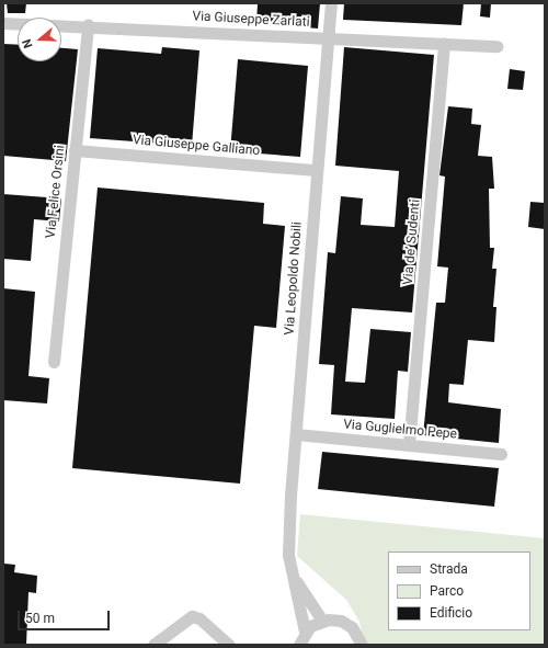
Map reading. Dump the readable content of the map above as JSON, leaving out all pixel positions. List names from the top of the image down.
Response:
{
  "streets": {
    "street": [
      "Via Giuseppe Zarlati",
      "Via Giuseppe Galliano",
      "Via Felice Orsini",
      "Via de’ Sudenti",
      "Via Leopoldo Nobili",
      "Via Guglielmo Pepe"
    ]
  },
  "crossings": [
    ["Via Giuseppe Zarlati", "Via Felice Orsini"],
    ["Via Giuseppe Zarlati", "Via de’ Sudenti"],
    ["Via Giuseppe Zarlati", "Via Leopoldo Nobili"],
    ["Via Giuseppe Galliano", "Via Felice Orsini"],
    ["Via Giuseppe Galliano", "Via Leopoldo Nobili"],
    ["Via de’ Sudenti", "Via Guglielmo Pepe"],
    ["Via Leopoldo Nobili", "Via Guglielmo Pepe"]
  ],
  "legend": ["Strada", "Parco", "Edificio"],
  "scale_bar": "50 m",
  "north": "left"
}
